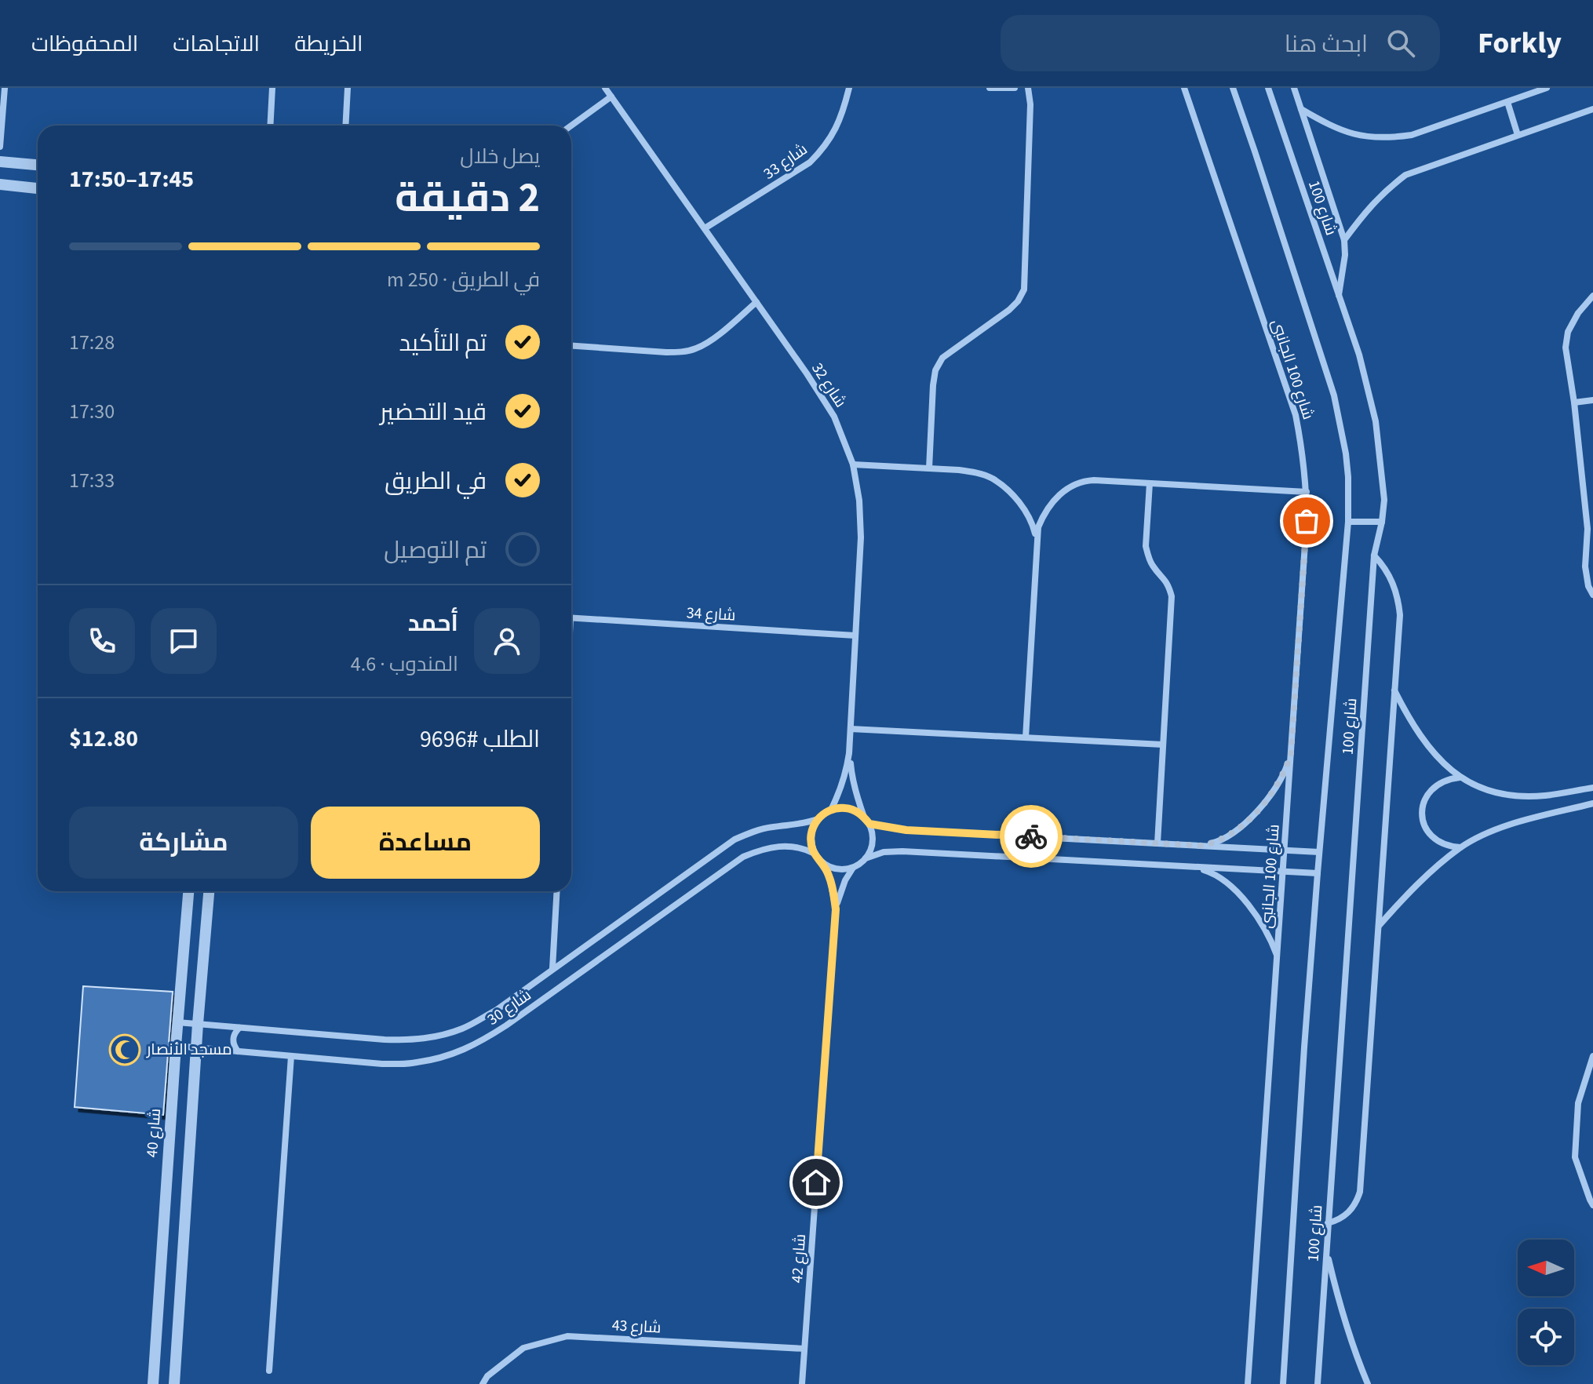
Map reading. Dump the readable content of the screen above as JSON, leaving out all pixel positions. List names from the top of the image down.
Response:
{
  "streets": {
    "street": [
      "شارع 33",
      "شارع 100",
      "شارع 100 الجانبى",
      "شارع 32",
      "شارع 34",
      "شارع 30",
      "شارع 40",
      "شارع 42",
      "شارع 43"
    ]
  },
  "crossings": [
    ["شارع 33", "شارع 32"],
    ["شارع 32", "شارع 34"],
    ["شارع 32", "شارع 30"],
    ["شارع 32", "شارع 42"],
    ["شارع 30", "شارع 40"],
    ["شارع 30", "شارع 42"],
    ["شارع 42", "شارع 43"]
  ],
  "places": {
    "mosque": ["مسجد الأنصار"]
  },
  "north": "left",
  "page": {
    "header": "Forkly",
    "search": "ابحث هنا",
    "nav": ["الخريطة", "الاتجاهات", "المحفوظات"],
    "heading": ["2 دقيقة", "يصل خلال", "17:45–17:50"],
    "panel": [
      "أحمد",
      "المندوب · 4.6",
      "الطلب #9696",
      "$12.80"
    ],
    "bar": "في الطريق · 250 m",
    "list": [
      ["تم التأكيد", "17:28"],
      ["قيد التحضير", "17:30"],
      ["في الطريق", "17:33"],
      "تم التوصيل"
    ],
    "buttons": ["مساعدة", "مشاركة"]
  }
}
